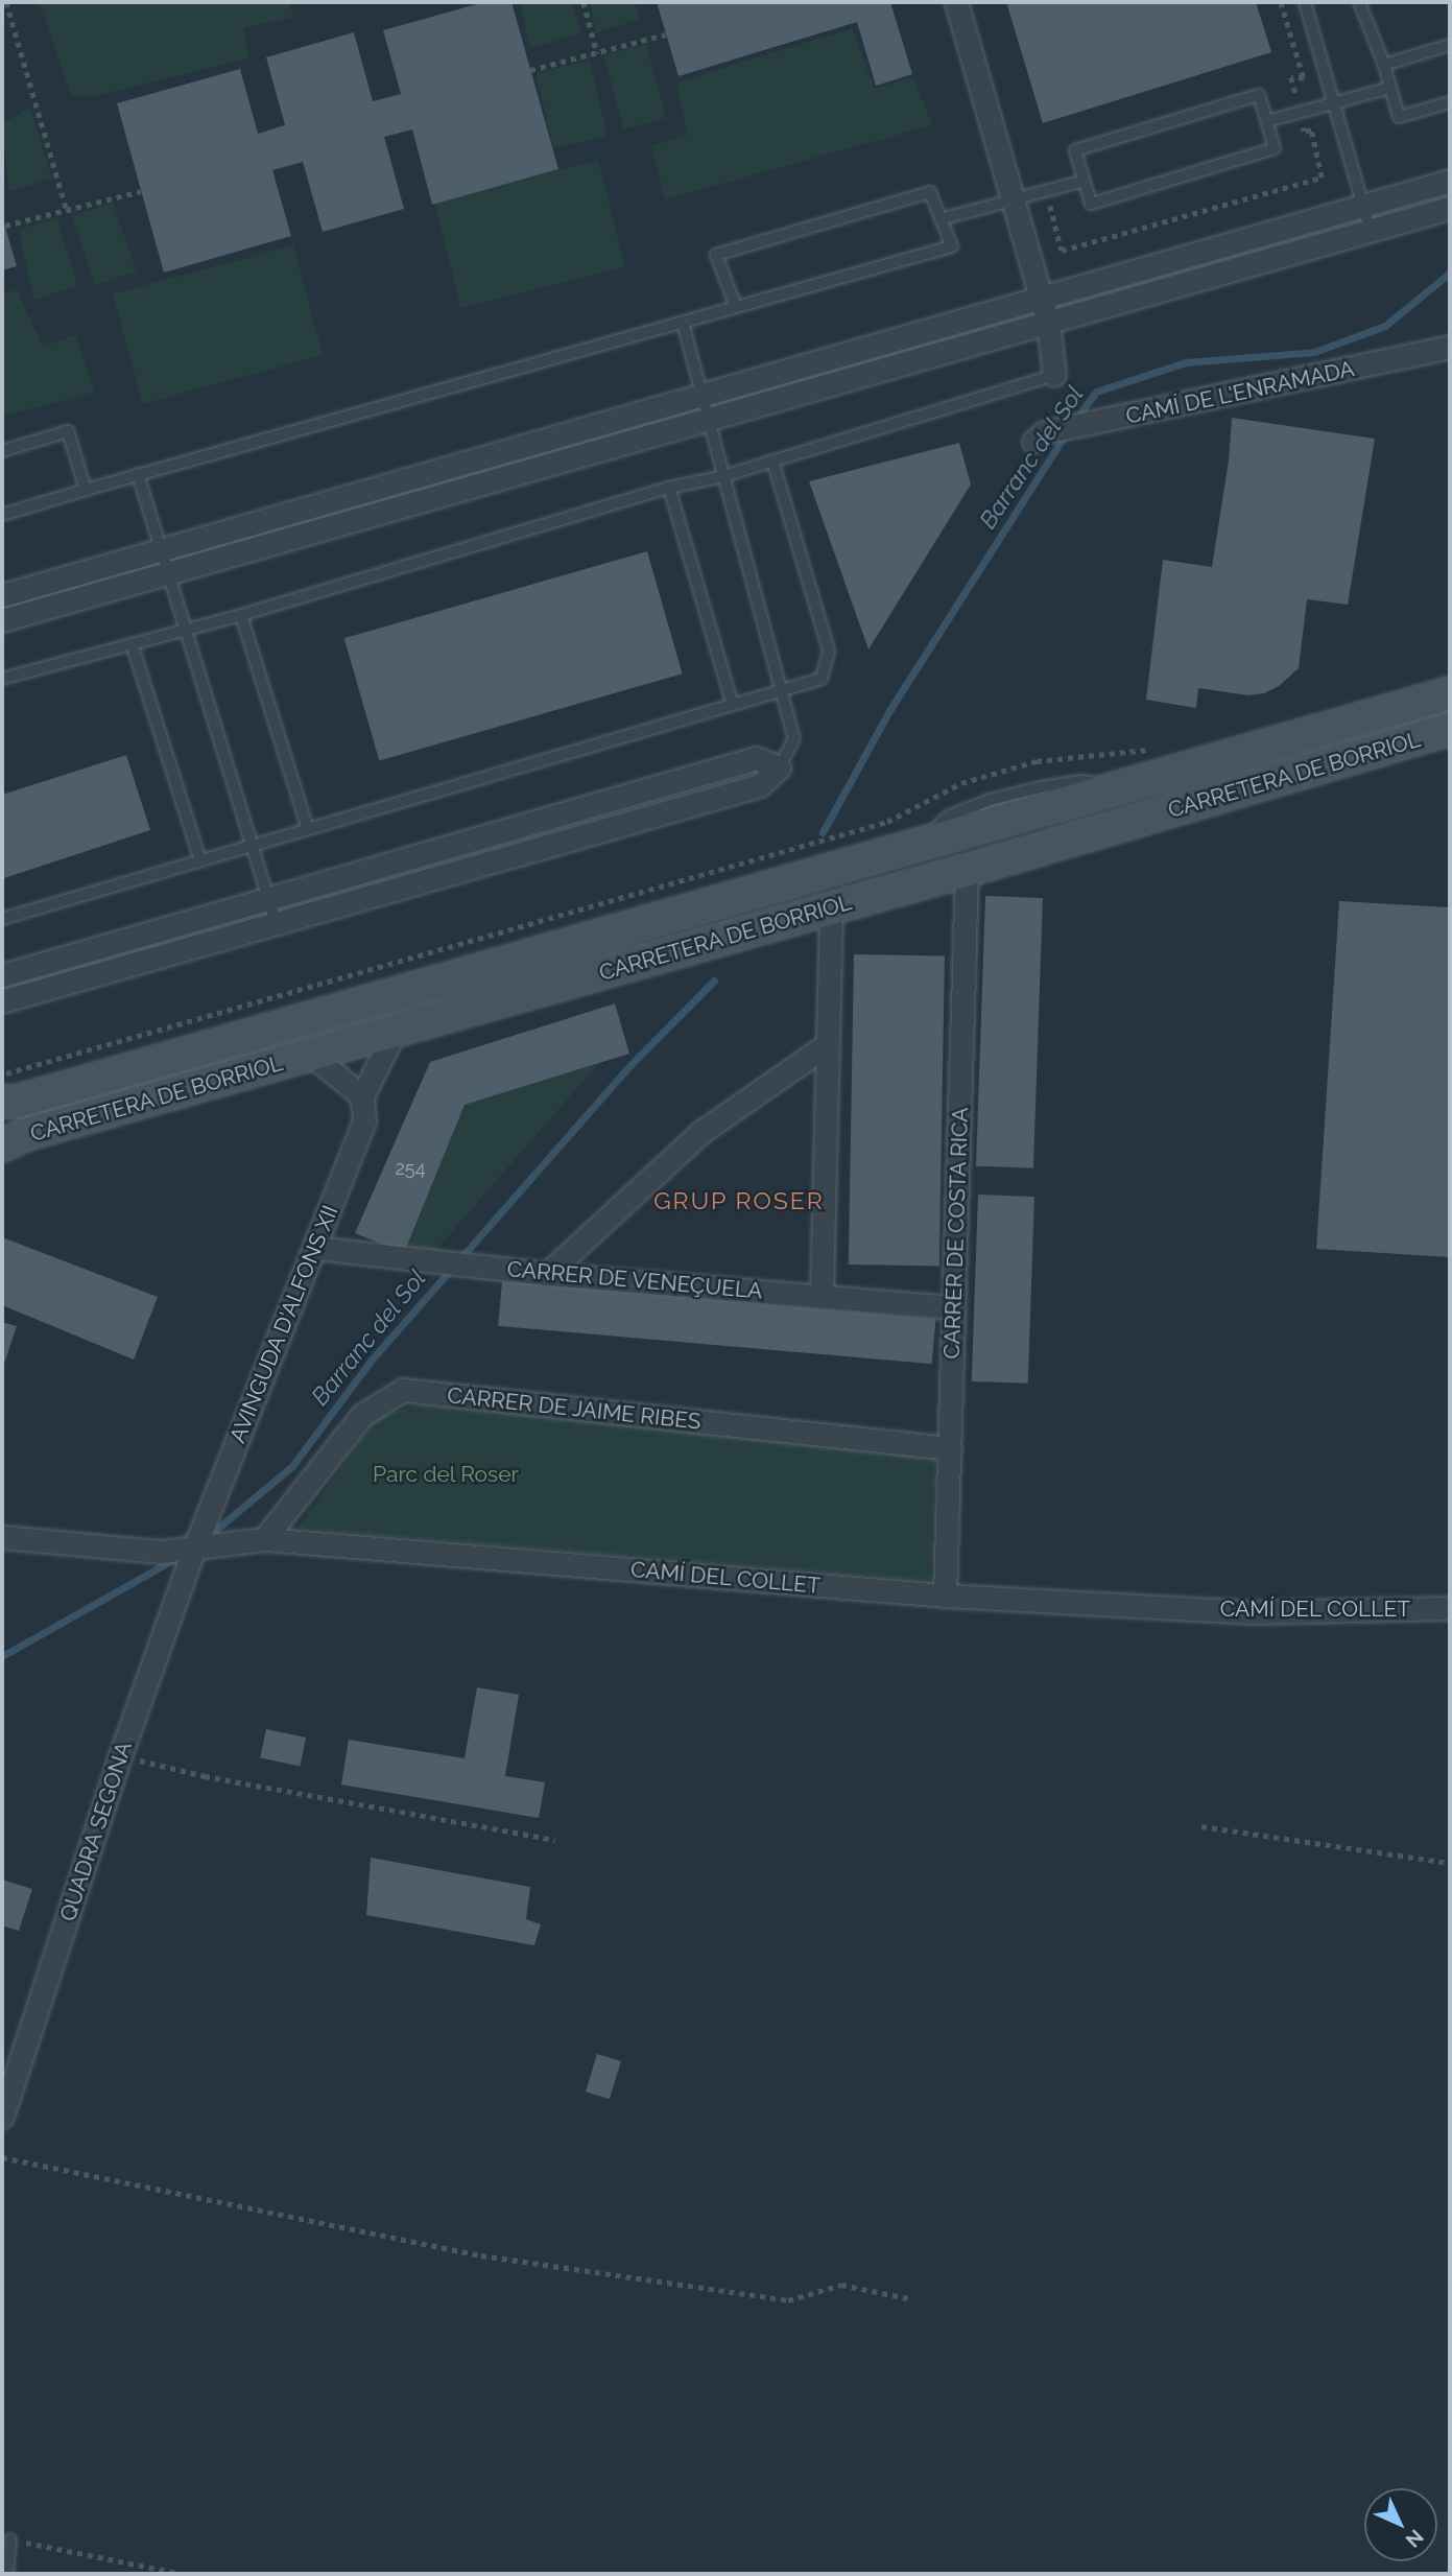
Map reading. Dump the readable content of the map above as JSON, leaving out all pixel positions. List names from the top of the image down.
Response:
{
  "streets": {
    "main road": ["CARRETERA DE BORRIOL"],
    "street": [
      "CAMÍ DE L'ENRAMADA",
      "CARRER DE COSTA RICA",
      "CARRER DE VENEÇUELA",
      "AVINGUDA D'ALFONS XII",
      "CARRER DE JAIME RIBES",
      "CAMÍ DEL COLLET",
      "QUADRA SEGONA"
    ]
  },
  "crossings": [
    ["CARRETERA DE BORRIOL", "CARRER DE COSTA RICA"],
    ["CARRETERA DE BORRIOL", "AVINGUDA D'ALFONS XII"],
    ["CARRER DE COSTA RICA", "CARRER DE VENEÇUELA"],
    ["CARRER DE COSTA RICA", "CARRER DE JAIME RIBES"],
    ["CARRER DE COSTA RICA", "CAMÍ DEL COLLET"],
    ["CARRER DE VENEÇUELA", "AVINGUDA D'ALFONS XII"],
    ["AVINGUDA D'ALFONS XII", "CAMÍ DEL COLLET"],
    ["AVINGUDA D'ALFONS XII", "QUADRA SEGONA"],
    ["CARRER DE JAIME RIBES", "CAMÍ DEL COLLET"],
    ["CAMÍ DEL COLLET", "QUADRA SEGONA"]
  ],
  "districts": ["GRUP ROSER"],
  "water": ["Barranc del Sol"],
  "parks": ["Parc del Roser"],
  "house_numbers": ["254"],
  "north": "bottom right"
}
